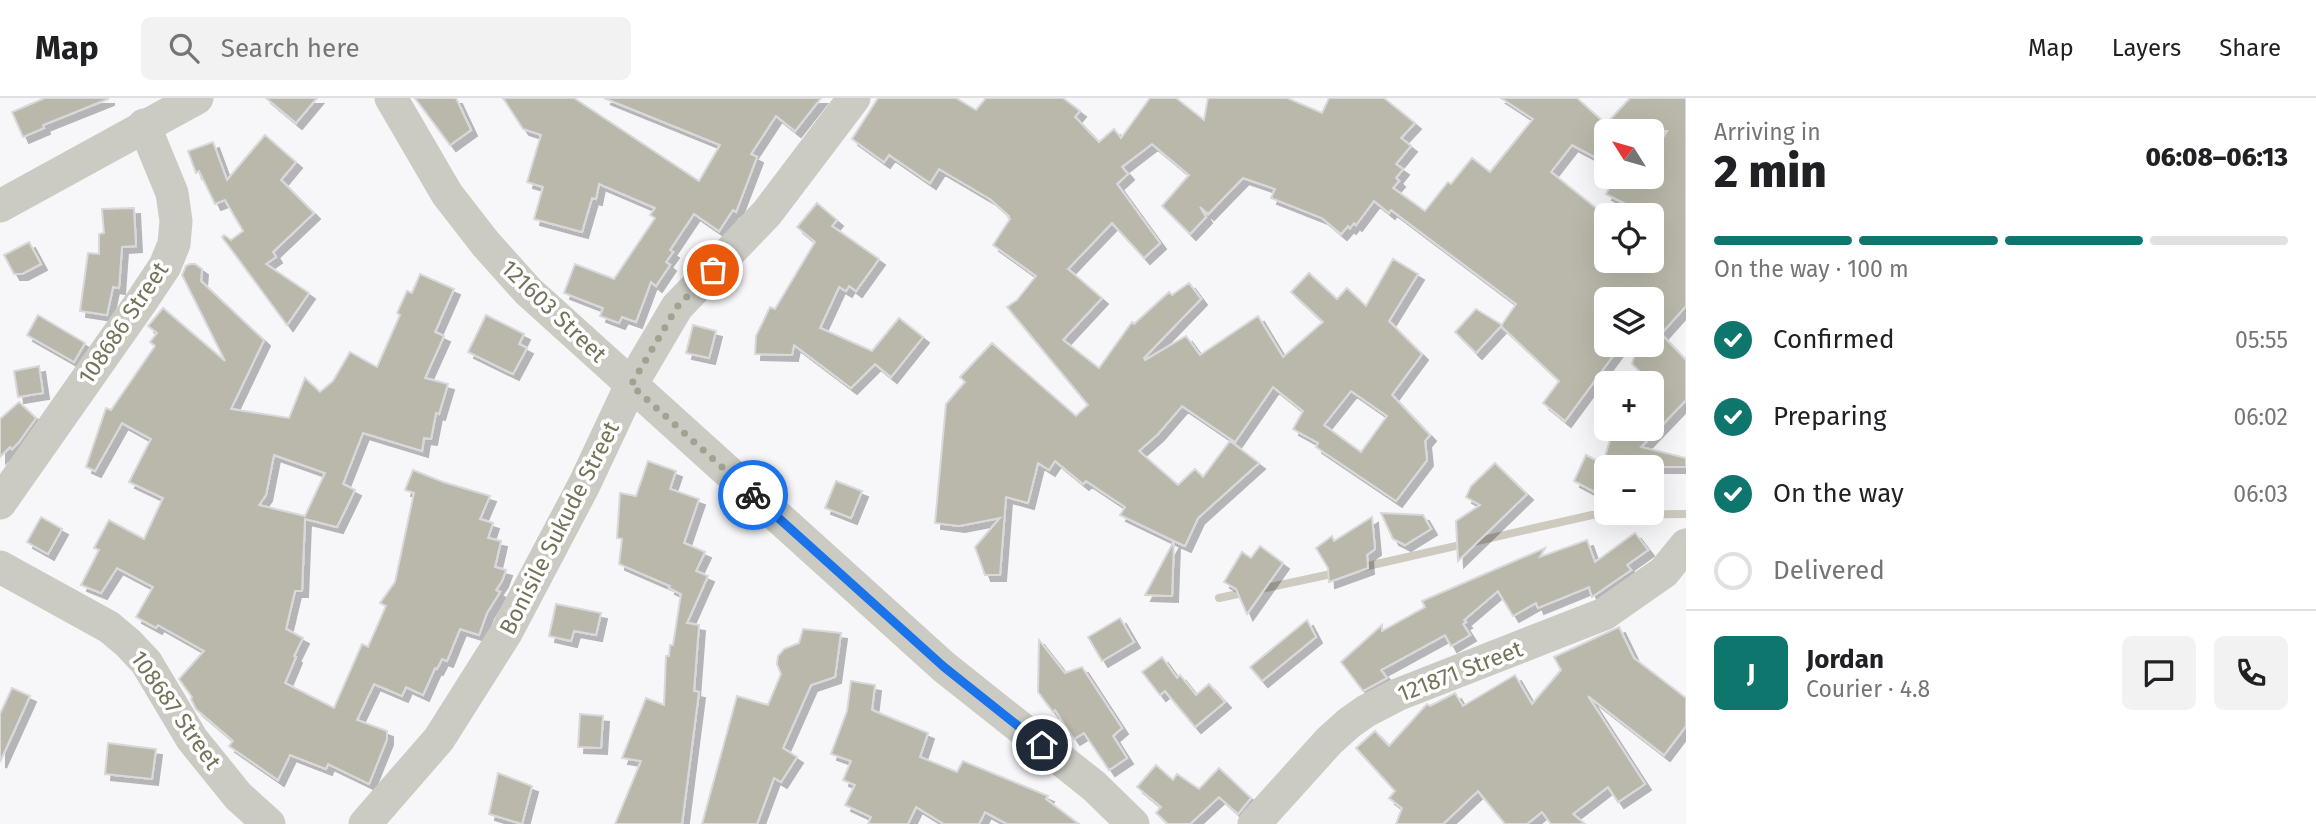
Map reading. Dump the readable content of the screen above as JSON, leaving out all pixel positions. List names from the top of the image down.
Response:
{
  "streets": {
    "street": [
      "121603 Street",
      "108686 Street",
      "Bonisile Sukude Street",
      "121871 Street",
      "108687 Street"
    ]
  },
  "crossings": [
    ["121603 Street", "Bonisile Sukude Street"]
  ],
  "north": "top left",
  "page": {
    "header": "Map",
    "search": "Search here",
    "nav": ["Map", "Layers", "Share"],
    "heading": ["2 min", "Arriving in", "06:08–06:13"],
    "panel": ["Jordan", "Courier · 4.8"],
    "map_buttons": ["+", "−"],
    "bar": "On the way · 100 m",
    "list": [
      ["Confirmed", "05:55"],
      ["Preparing", "06:02"],
      ["On the way", "06:03"],
      "Delivered"
    ],
    "round": "J"
  }
}
